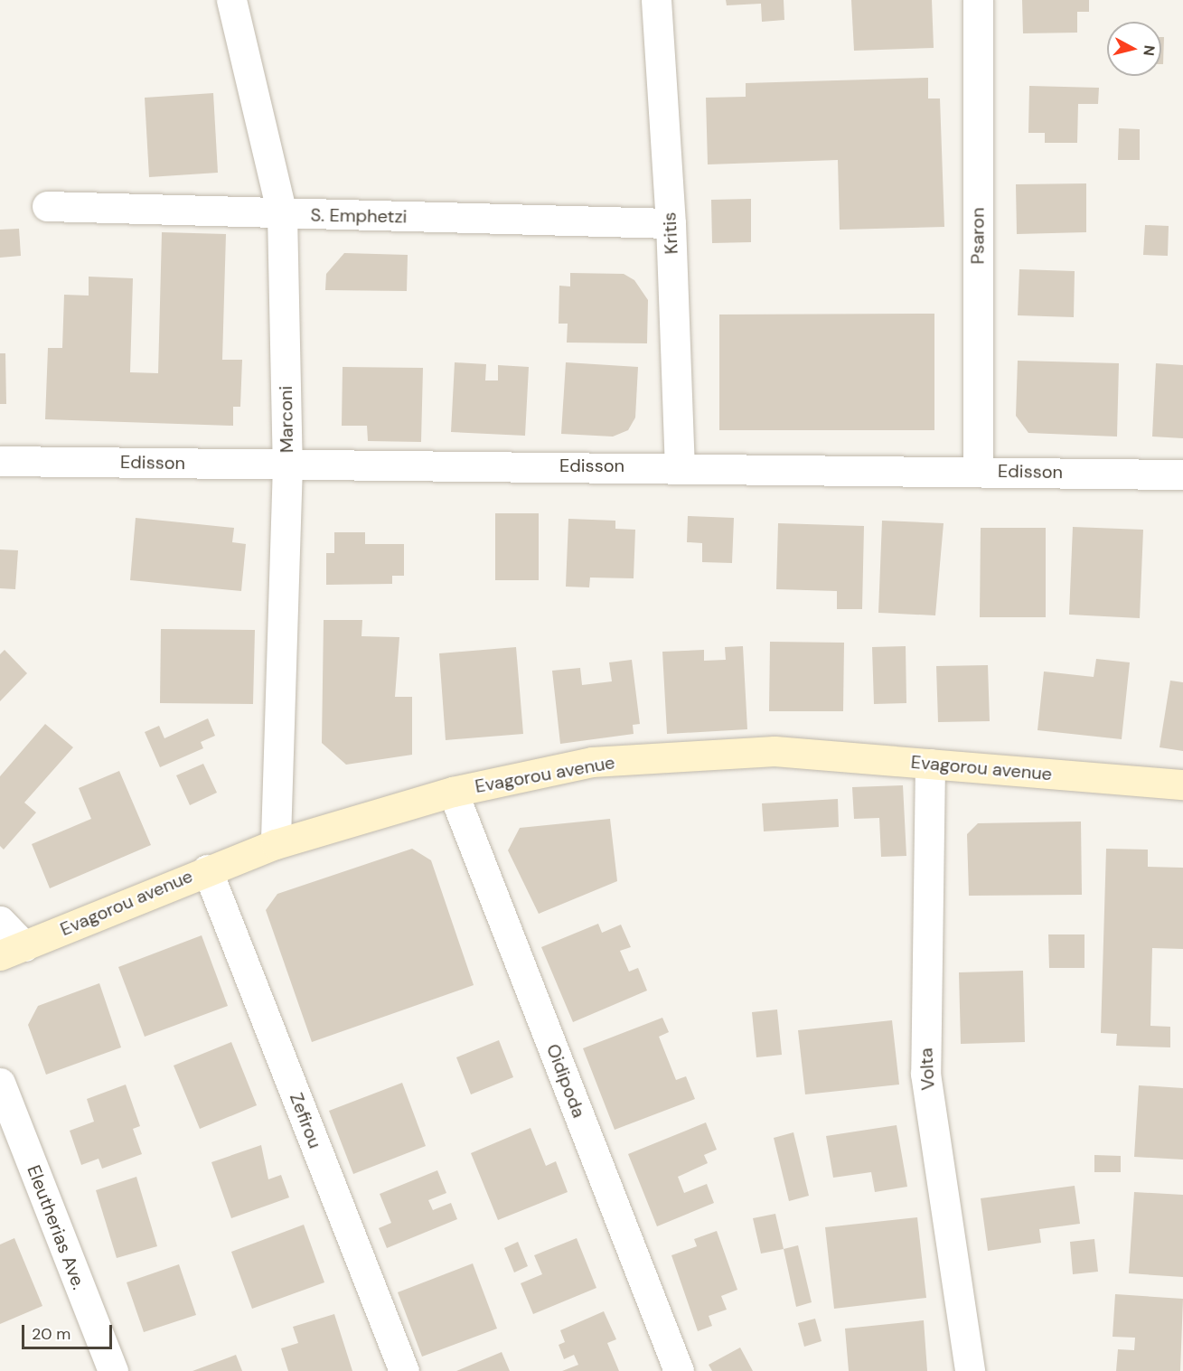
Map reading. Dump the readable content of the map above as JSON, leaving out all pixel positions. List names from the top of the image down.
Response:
{
  "streets": {
    "street": [
      "S. Emphetzi",
      "Kritis",
      "Psaron",
      "Marconi",
      "Edisson",
      "Evagorou avenue",
      "Volta",
      "Oidipoda",
      "Zefirou",
      "Eleutherias Ave."
    ]
  },
  "crossings": [
    ["S. Emphetzi", "Kritis"],
    ["S. Emphetzi", "Marconi"],
    ["Kritis", "Edisson"],
    ["Psaron", "Edisson"],
    ["Marconi", "Edisson"],
    ["Marconi", "Evagorou avenue"],
    ["Evagorou avenue", "Volta"],
    ["Evagorou avenue", "Oidipoda"],
    ["Evagorou avenue", "Zefirou"]
  ],
  "scale_bar": "20 m",
  "north": "right"
}
